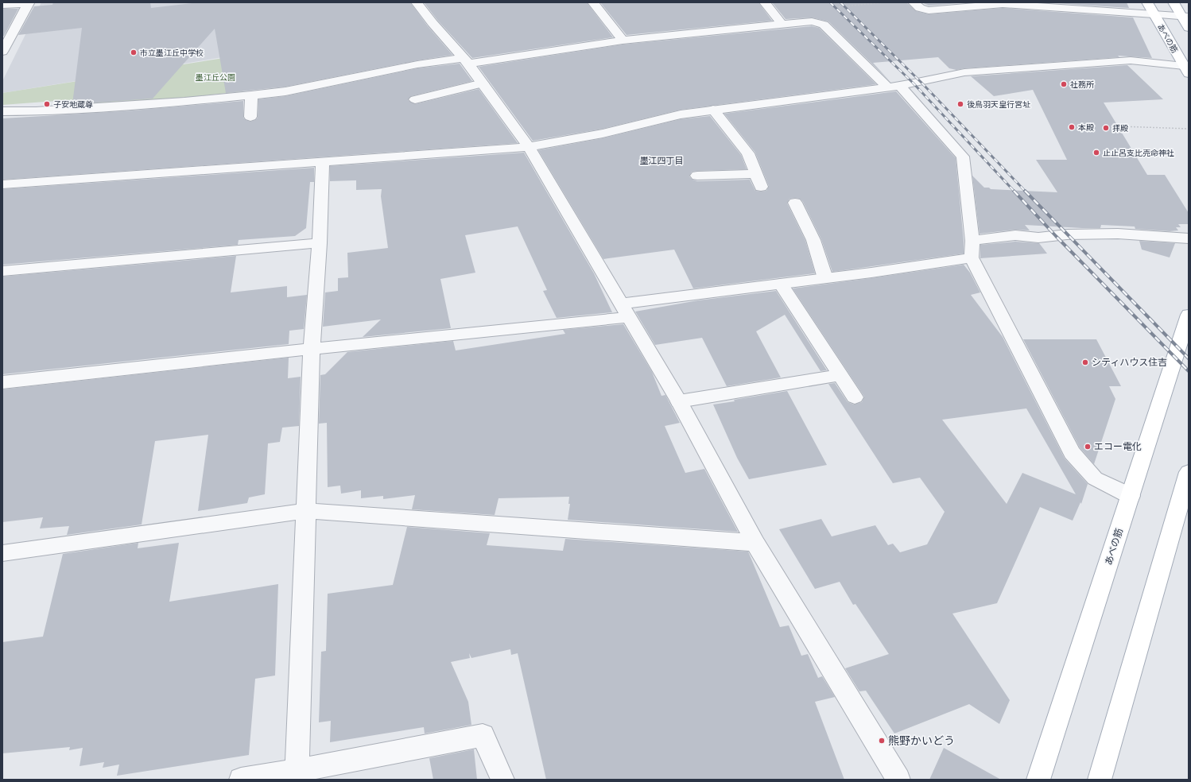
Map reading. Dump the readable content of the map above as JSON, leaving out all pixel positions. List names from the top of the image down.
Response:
{
  "streets": {
    "main road": ["あべの筋"]
  },
  "districts": ["墨江四丁目"],
  "parks": ["墨江丘公園"],
  "places": [
    "市立墨江丘中学校",
    "社務所",
    "子安地蔵尊",
    "後鳥羽天皇行宮址",
    "本殿",
    "拝殿",
    "止止呂支比売命神社",
    "シティハウス住吉",
    "エコー電化",
    "熊野かいどう"
  ]
}
